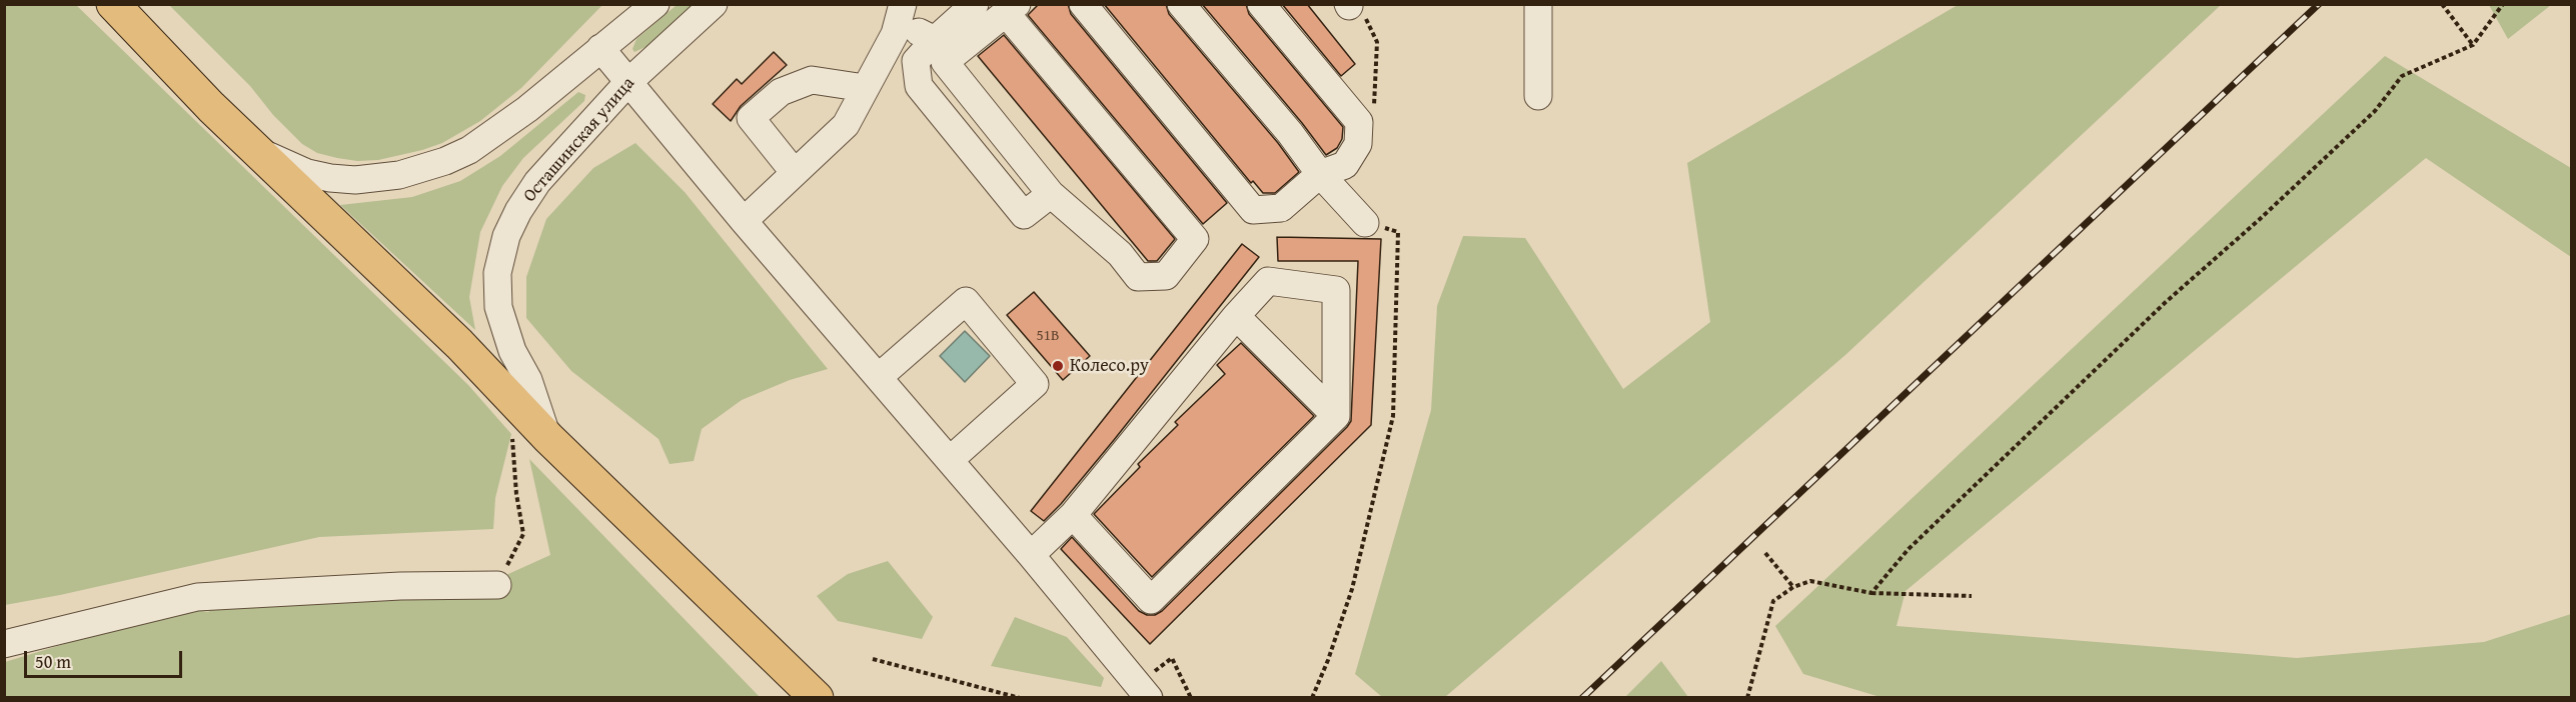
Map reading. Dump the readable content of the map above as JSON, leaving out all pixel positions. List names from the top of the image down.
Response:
{
  "streets": {
    "street": ["Осташинская улица"]
  },
  "places": ["Колесо.ру"],
  "house_numbers": ["51В"],
  "scale_bar": "50 m"
}
